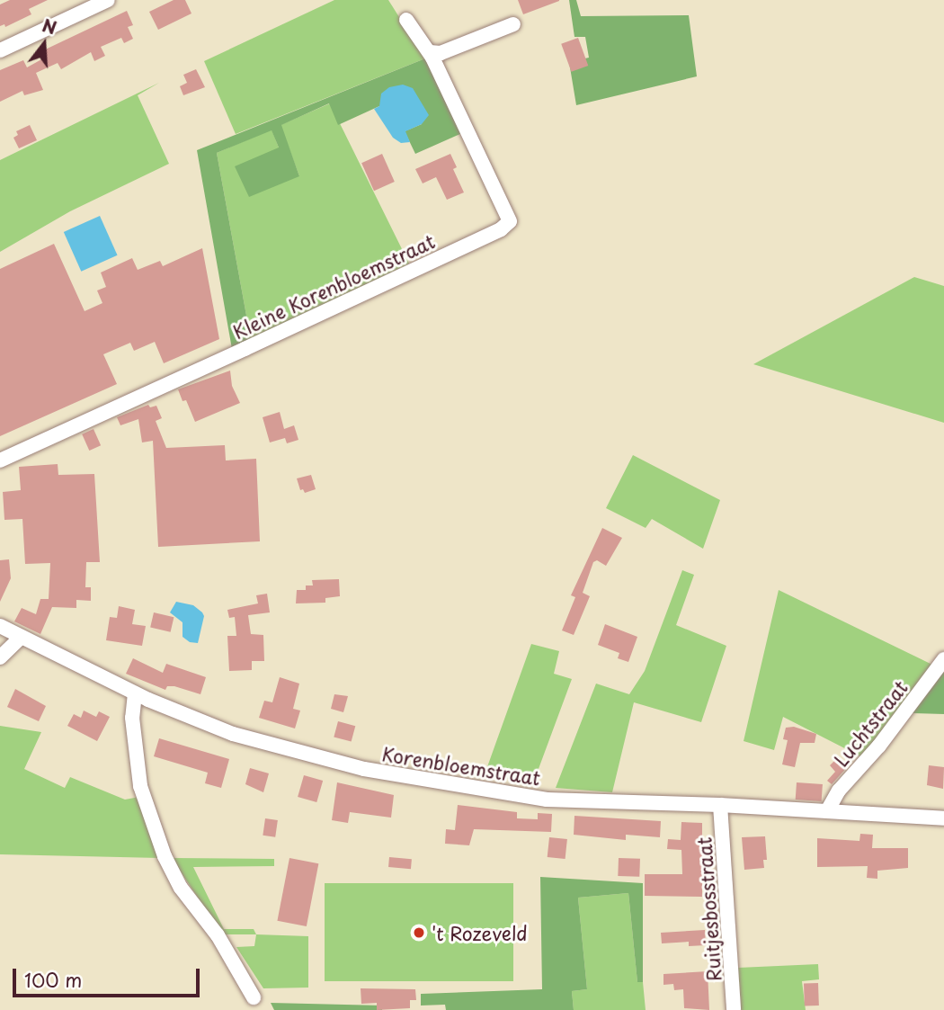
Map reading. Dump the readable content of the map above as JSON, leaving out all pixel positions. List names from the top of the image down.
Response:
{
  "streets": {
    "street": [
      "Kleine Korenbloemstraat",
      "Luchtstraat",
      "Korenbloemstraat",
      "Ruitjesbosstraat"
    ]
  },
  "crossings": [
    ["Luchtstraat", "Korenbloemstraat"],
    ["Korenbloemstraat", "Ruitjesbosstraat"]
  ],
  "places": ["'t Rozeveld"],
  "scale_bar": "100 m",
  "north": "top"
}
